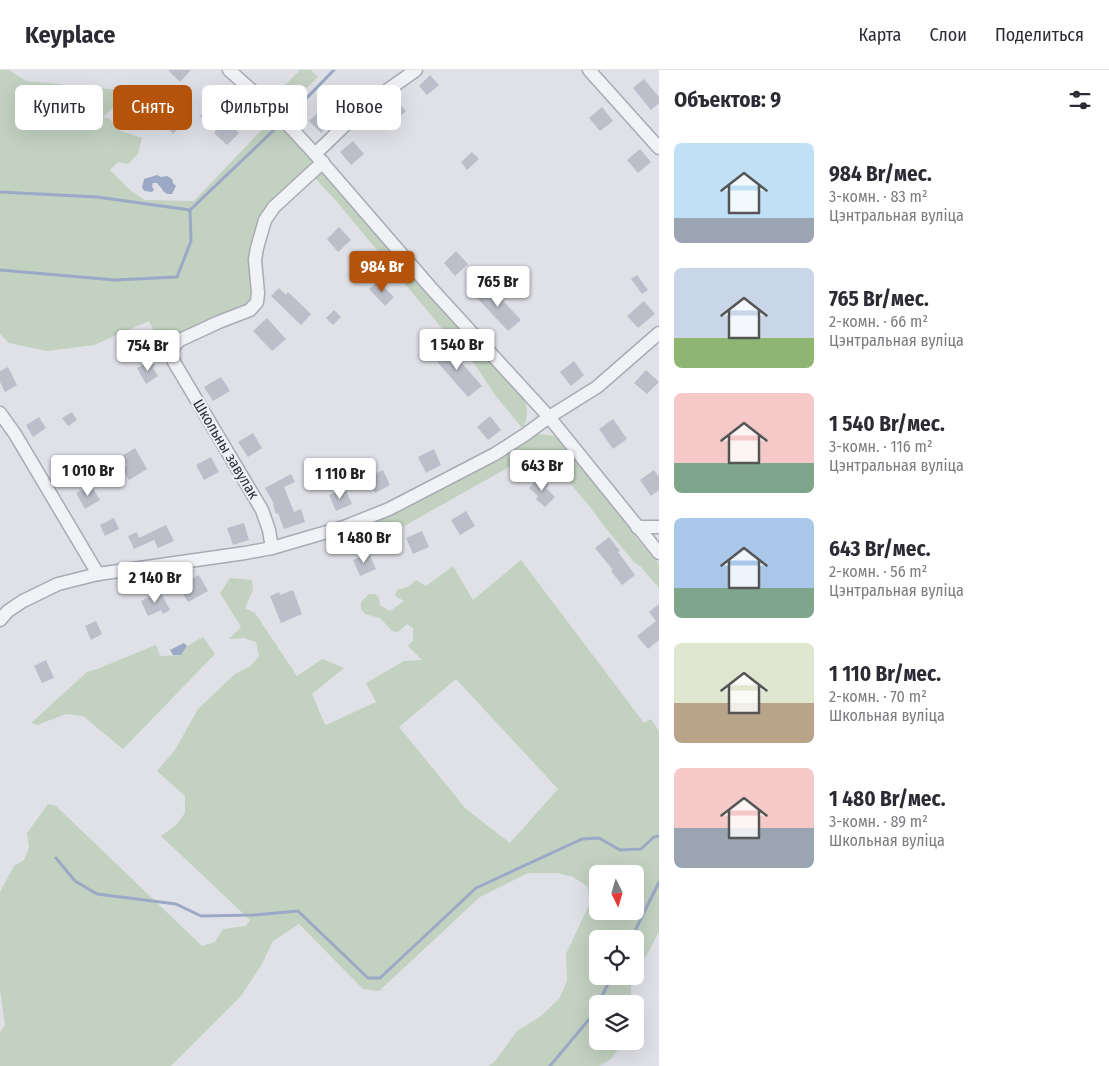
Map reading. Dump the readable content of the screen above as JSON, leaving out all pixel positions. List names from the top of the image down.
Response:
{
  "streets": {
    "street": ["Школьны завулак"]
  },
  "north": "bottom",
  "page": {
    "header": "Keyplace",
    "nav": ["Карта", "Слои", "Поделиться"],
    "heading": "Объектов: 9",
    "chip": [
      "Купить",
      "Снять",
      "Фильтры",
      "Новое"
    ],
    "list": [
      {
        "name": "984 Br/мес.",
        "note": "3-комн. · 83 m² · Цэнтральная вуліца"
      },
      {
        "name": "765 Br/мес.",
        "note": "2-комн. · 66 m² · Цэнтральная вуліца"
      },
      {
        "name": "1 540 Br/мес.",
        "note": "3-комн. · 116 m² · Цэнтральная вуліца"
      },
      {
        "name": "643 Br/мес.",
        "note": "2-комн. · 56 m² · Цэнтральная вуліца"
      },
      {
        "name": "1 110 Br/мес.",
        "note": "2-комн. · 70 m² · Школьная вуліца"
      },
      {
        "name": "1 480 Br/мес.",
        "note": "3-комн. · 89 m² · Школьная вуліца"
      }
    ],
    "price": [
      "984 Br",
      "765 Br",
      "1 540 Br",
      "754 Br",
      "643 Br",
      "1 010 Br",
      "1 110 Br",
      "1 480 Br",
      "2 140 Br"
    ]
  }
}
